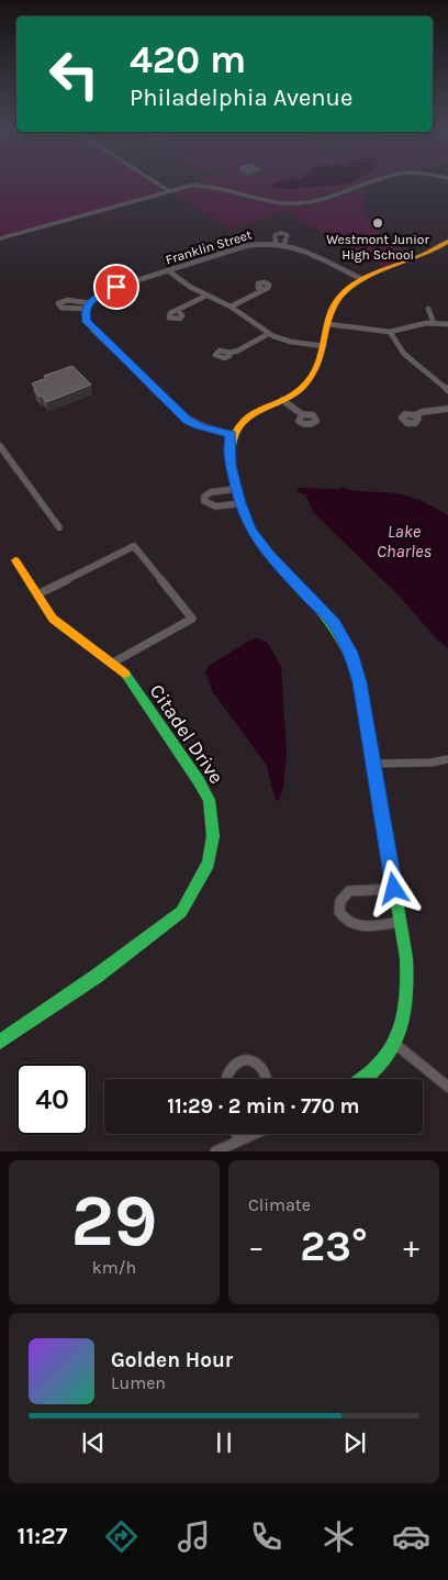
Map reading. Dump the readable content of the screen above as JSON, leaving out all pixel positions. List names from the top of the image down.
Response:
{
  "streets": {
    "street": ["Franklin Street", "Citadel Drive"]
  },
  "water": ["Lake Charles"],
  "places": ["Westmont Junior High School"],
  "page": {
    "turn": ["420 m", "Philadelphia Avenue"],
    "limit": "40",
    "trip": "11:29 · 2 min · 770 m",
    "tile": [
      ["29", "km/h"],
      "Climate"
    ],
    "heat": ["−", "23°", "+"],
    "song": ["Golden Hour", "Lumen"],
    "tabs": "11:27"
  }
}
